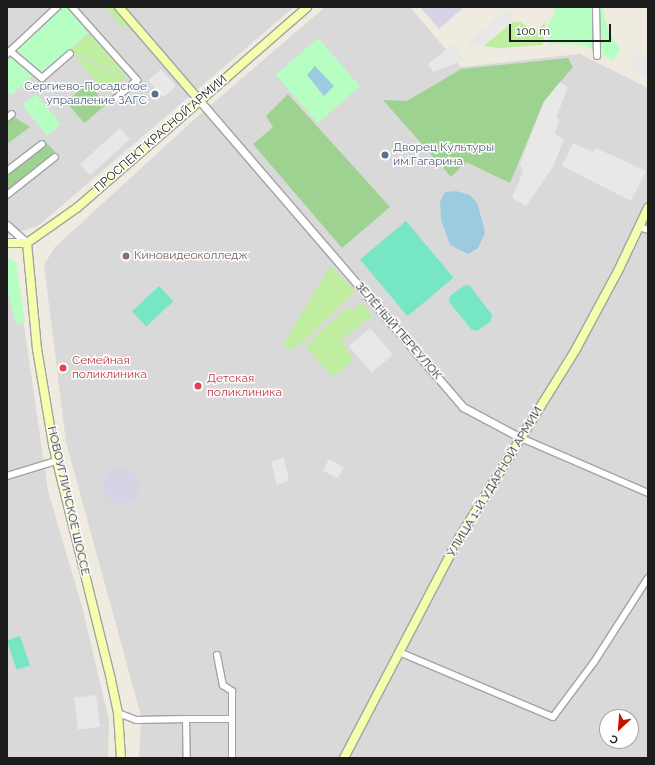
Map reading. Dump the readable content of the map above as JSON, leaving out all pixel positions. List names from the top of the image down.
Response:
{
  "streets": {
    "main road": ["ПРОСПЕКТ КРАСНОЙ АРМИИ", "УЛИЦА 1-Й УДАРНОЙ АРМИИ", "НОВОУГЛИЧСКОЕ ШОССЕ"],
    "street": ["ЗЕЛЁНЫЙ ПЕРЕУЛОК"]
  },
  "crossings": [
    ["ПРОСПЕКТ КРАСНОЙ АРМИИ", "ЗЕЛЁНЫЙ ПЕРЕУЛОК"],
    ["ПРОСПЕКТ КРАСНОЙ АРМИИ", "НОВОУГЛИЧСКОЕ ШОССЕ"],
    ["ЗЕЛЁНЫЙ ПЕРЕУЛОК", "УЛИЦА 1-Й УДАРНОЙ АРМИИ"]
  ],
  "places": [
    "Сергиево-Посадское управление ЗАГС",
    "Дворец Культуры им.Гагарина",
    "Киновидеоколледж",
    "Семейная поликлиника",
    "Детская поликлиника"
  ],
  "scale_bar": "100 m",
  "north": "bottom left"
}
